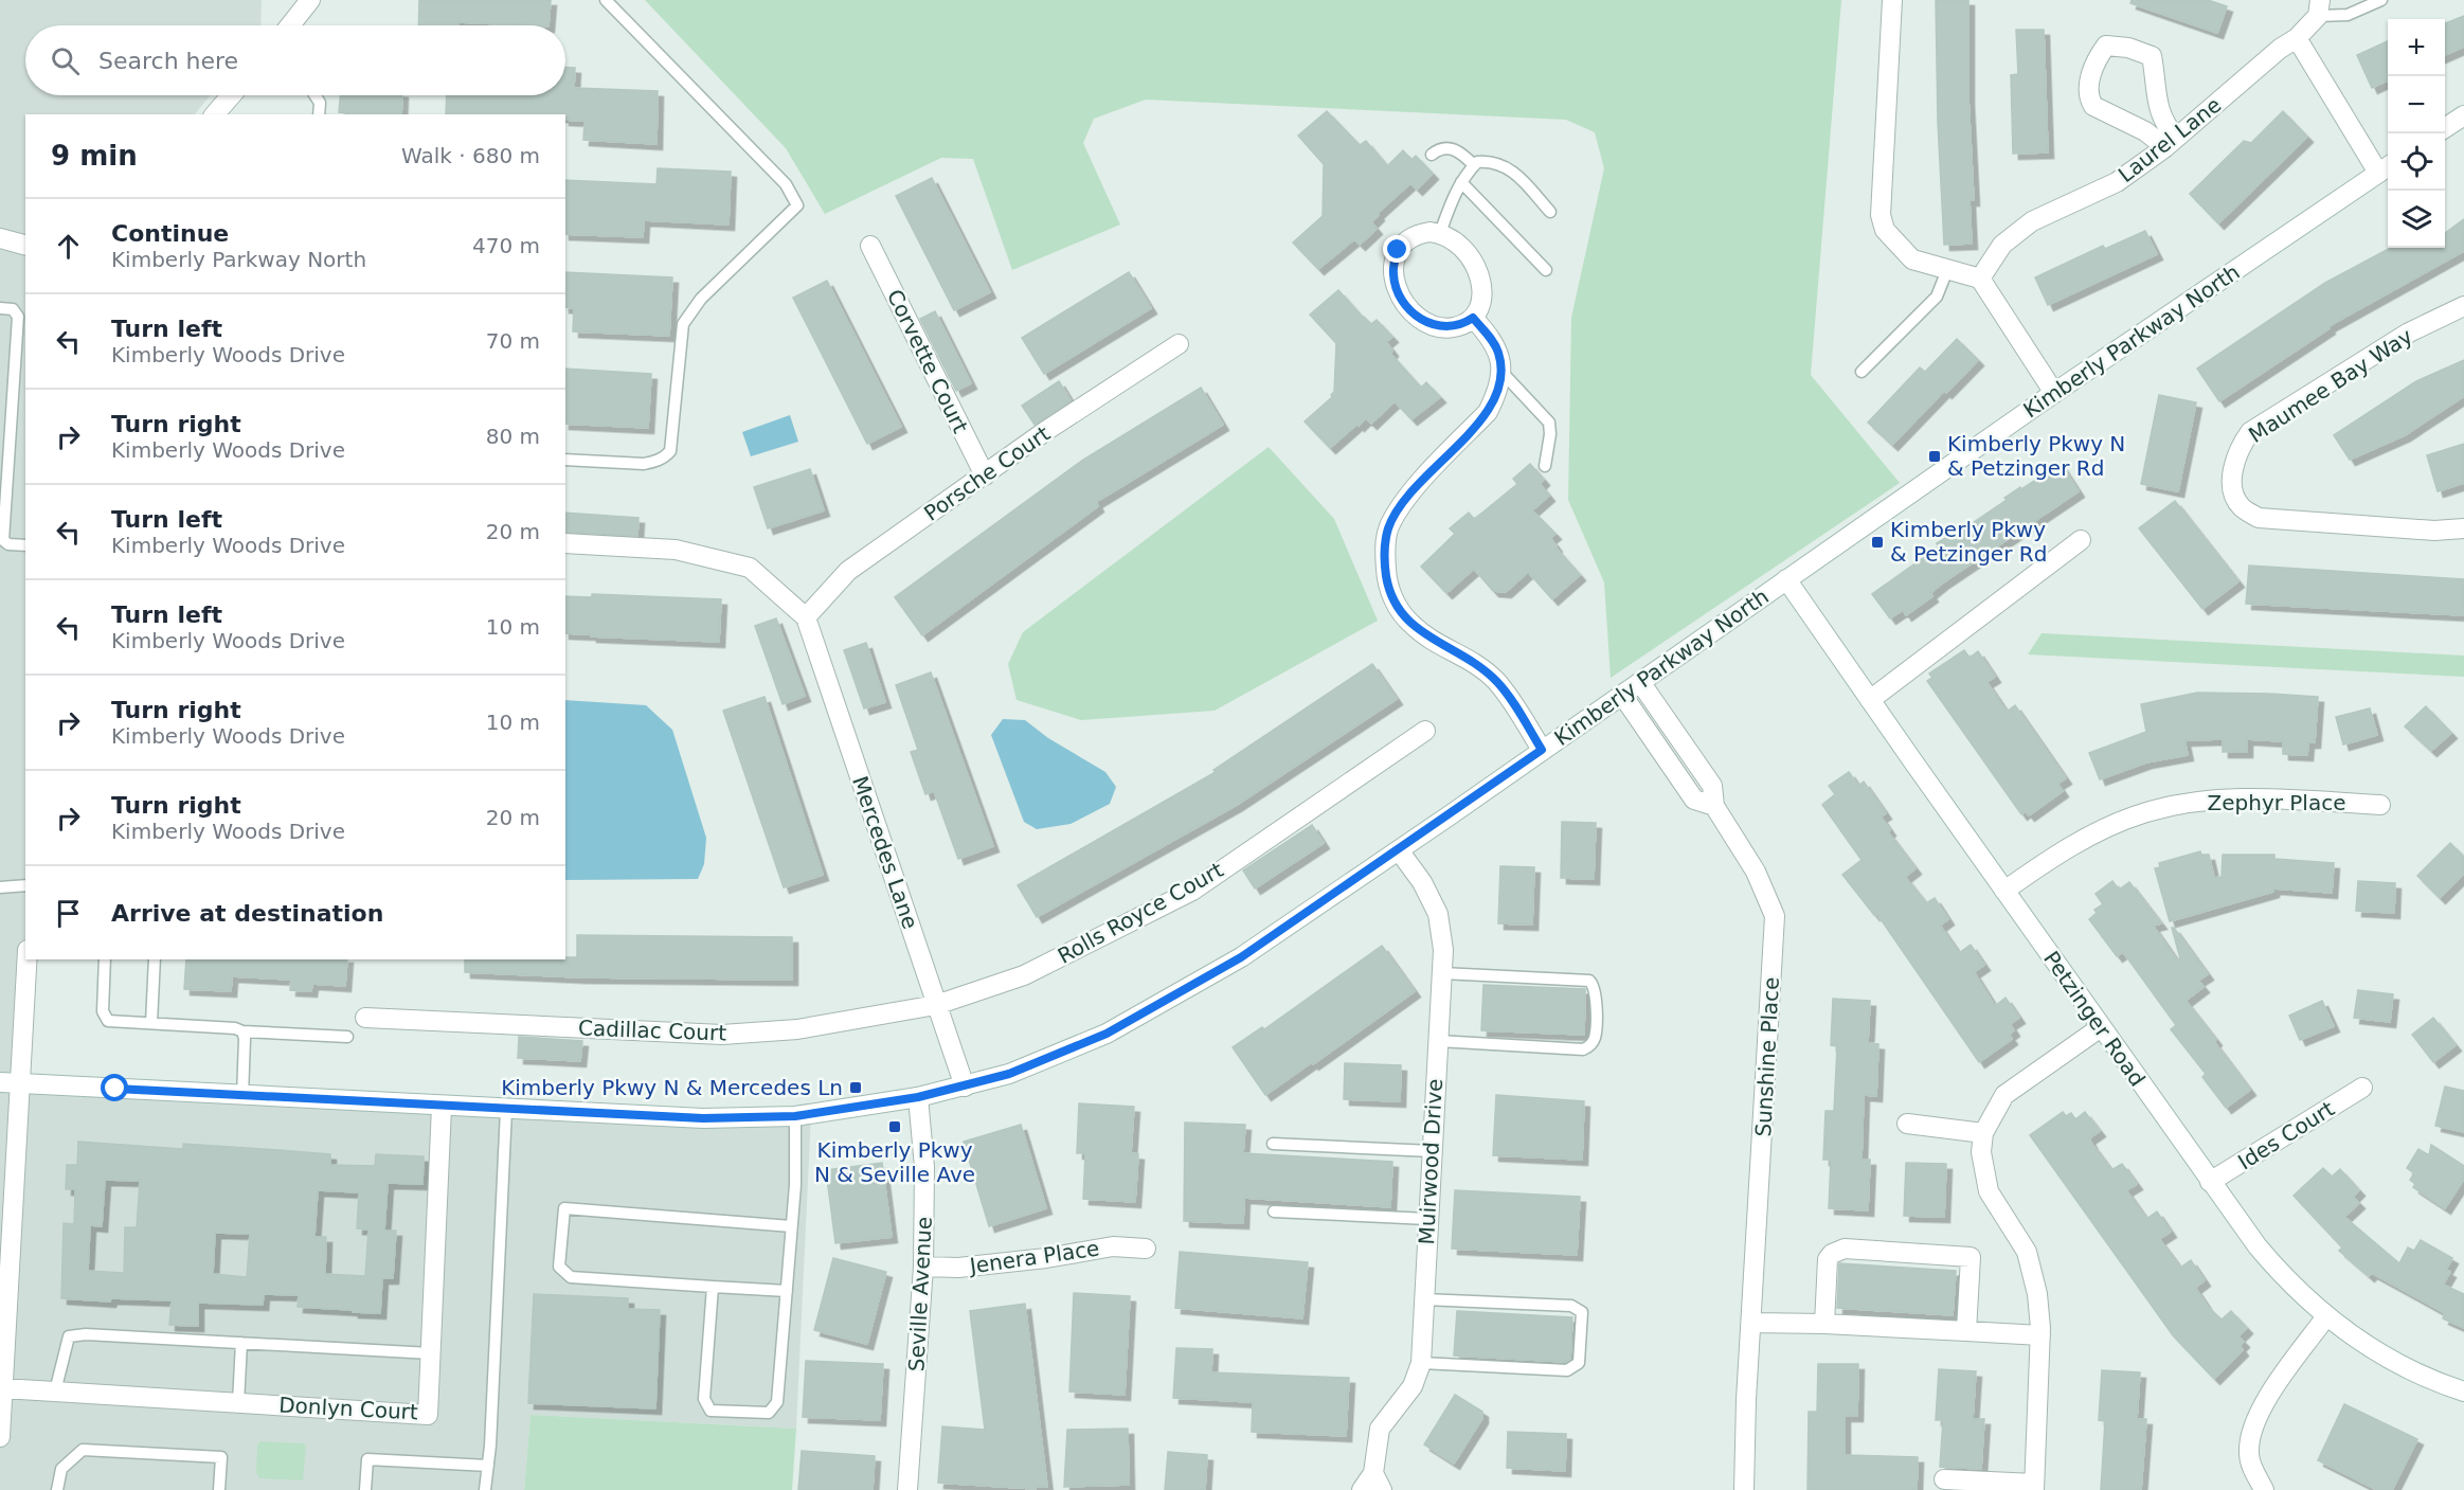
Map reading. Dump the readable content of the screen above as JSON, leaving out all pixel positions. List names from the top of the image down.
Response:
{
  "streets": {
    "street": [
      "Laurel Lane",
      "Kimberly Parkway North",
      "Corvette Court",
      "Maumee Bay Way",
      "Porsche Court",
      "Zephyr Place",
      "Mercedes Lane",
      "Rolls Royce Court",
      "Petzinger Road",
      "Cadillac Court",
      "Sunshine Place",
      "Ides Court",
      "Muirwood Drive",
      "Jenera Place",
      "Seville Avenue",
      "Donlyn Court"
    ]
  },
  "crossings": [
    ["Kimberly Parkway North", "Mercedes Lane"],
    ["Kimberly Parkway North", "Petzinger Road"],
    ["Kimberly Parkway North", "Sunshine Place"],
    ["Kimberly Parkway North", "Muirwood Drive"],
    ["Kimberly Parkway North", "Seville Avenue"],
    ["Kimberly Parkway North", "Donlyn Court"],
    ["Corvette Court", "Porsche Court"],
    ["Porsche Court", "Mercedes Lane"],
    ["Zephyr Place", "Petzinger Road"],
    ["Mercedes Lane", "Rolls Royce Court"],
    ["Mercedes Lane", "Cadillac Court"],
    ["Rolls Royce Court", "Cadillac Court"],
    ["Petzinger Road", "Ides Court"],
    ["Jenera Place", "Seville Avenue"]
  ],
  "places": {
    "transit": [
      "Kimberly Pkwy N & Petzinger Rd",
      "Kimberly Pkwy & Petzinger Rd",
      "Kimberly Pkwy N & Mercedes Ln",
      "Kimberly Pkwy N & Seville Ave"
    ]
  },
  "page": {
    "map_buttons": ["+", "−"],
    "search": "Search here",
    "heading": ["9 min", "Walk · 680 m"],
    "list": [
      ["Continue", "Kimberly Parkway North", "470 m"],
      ["Turn left", "Kimberly Woods Drive", "70 m"],
      ["Turn right", "Kimberly Woods Drive", "80 m"],
      ["Turn left", "Kimberly Woods Drive", "20 m"],
      ["Turn left", "Kimberly Woods Drive", "10 m"],
      ["Turn right", "Kimberly Woods Drive", "10 m"],
      ["Turn right", "Kimberly Woods Drive", "20 m"],
      "Arrive at destination"
    ]
  }
}
